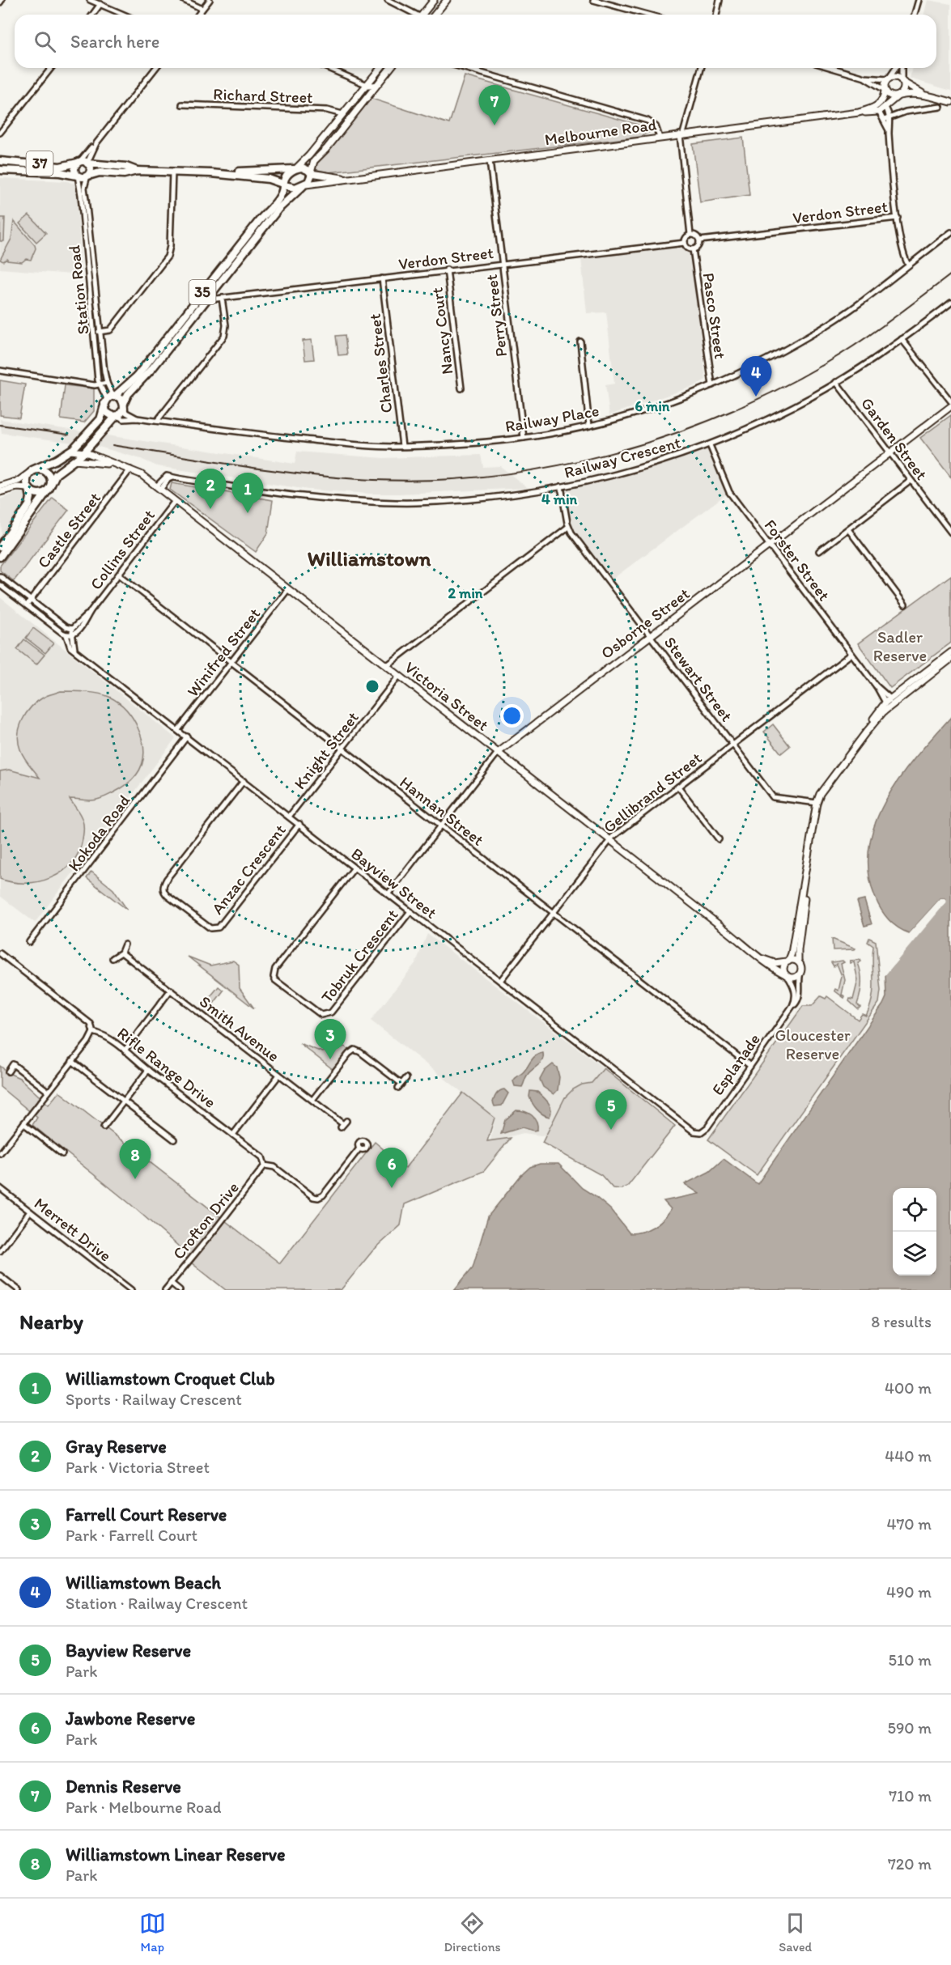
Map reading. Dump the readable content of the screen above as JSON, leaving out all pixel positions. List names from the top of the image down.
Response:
{
  "streets": {
    "main road": ["37", "35"],
    "street": [
      "Richard Street",
      "Melbourne Road",
      "Verdon Street",
      "Station Road",
      "Perry Street",
      "Pasco Street",
      "Nancy Court",
      "Charles Street",
      "Railway Place",
      "Garden Street",
      "Railway Crescent",
      "Castle Street",
      "Collins Street",
      "Forster Street",
      "Osborne Street",
      "Winifred Street",
      "Stewart Street",
      "Victoria Street",
      "Knight Street",
      "Gellibrand Street",
      "Hannan Street",
      "Kokoda Road",
      "Anzac Crescent",
      "Bayview Street",
      "Tobruk Crescent",
      "Smith Avenue",
      "Esplanade",
      "Rifle Range Drive",
      "Crofton Drive",
      "Merrett Drive"
    ]
  },
  "crossings": [
    ["Richard Street", "35"],
    ["Melbourne Road", "37"],
    ["Melbourne Road", "35"],
    ["Melbourne Road", "Perry Street"],
    ["37", "Station Road"],
    ["37", "35"],
    ["Verdon Street", "35"],
    ["Verdon Street", "Perry Street"],
    ["Verdon Street", "Pasco Street"],
    ["Verdon Street", "Nancy Court"],
    ["Verdon Street", "Charles Street"],
    ["Station Road", "35"],
    ["35", "Railway Place"],
    ["35", "Victoria Street"],
    ["Perry Street", "Railway Place"],
    ["Pasco Street", "Railway Place"],
    ["Charles Street", "Railway Place"],
    ["Garden Street", "Railway Crescent"],
    ["Garden Street", "Osborne Street"],
    ["Railway Crescent", "Forster Street"],
    ["Railway Crescent", "Stewart Street"],
    ["Railway Crescent", "Victoria Street"],
    ["Castle Street", "Victoria Street"],
    ["Collins Street", "Victoria Street"],
    ["Collins Street", "Hannan Street"],
    ["Collins Street", "Bayview Street"],
    ["Forster Street", "Osborne Street"],
    ["Forster Street", "Gellibrand Street"],
    ["Osborne Street", "Stewart Street"],
    ["Osborne Street", "Victoria Street"],
    ["Osborne Street", "Hannan Street"],
    ["Osborne Street", "Bayview Street"],
    ["Winifred Street", "Victoria Street"],
    ["Winifred Street", "Hannan Street"],
    ["Winifred Street", "Bayview Street"],
    ["Stewart Street", "Gellibrand Street"],
    ["Victoria Street", "Knight Street"],
    ["Victoria Street", "Gellibrand Street"],
    ["Knight Street", "Hannan Street"],
    ["Knight Street", "Bayview Street"],
    ["Gellibrand Street", "Hannan Street"],
    ["Gellibrand Street", "Bayview Street"],
    ["Hannan Street", "Esplanade"],
    ["Kokoda Road", "Bayview Street"],
    ["Anzac Crescent", "Bayview Street"],
    ["Bayview Street", "Tobruk Crescent"],
    ["Bayview Street", "Esplanade"],
    ["Rifle Range Drive", "Crofton Drive"]
  ],
  "districts": ["Williamstown"],
  "parks": ["Sadler Reserve", "Gloucester Reserve"],
  "page": {
    "search": "Search here",
    "pins": [
      "7",
      "4",
      "2",
      "1",
      "3",
      "5",
      "8",
      "6"
    ],
    "heading": ["Nearby", "8 results"],
    "list": [
      {
        "mark": "1",
        "name": "Williamstown Croquet Club",
        "note": "Sports · Railway Crescent",
        "value": "400 m"
      },
      {
        "mark": "2",
        "name": "Gray Reserve",
        "note": "Park · Victoria Street",
        "value": "440 m"
      },
      {
        "mark": "3",
        "name": "Farrell Court Reserve",
        "note": "Park · Farrell Court",
        "value": "470 m"
      },
      {
        "mark": "4",
        "name": "Williamstown Beach",
        "note": "Station · Railway Crescent",
        "value": "490 m"
      },
      {
        "mark": "5",
        "name": "Bayview Reserve",
        "note": "Park",
        "value": "510 m"
      },
      {
        "mark": "6",
        "name": "Jawbone Reserve",
        "note": "Park",
        "value": "590 m"
      },
      {
        "mark": "7",
        "name": "Dennis Reserve",
        "note": "Park · Melbourne Road",
        "value": "710 m"
      },
      {
        "mark": "8",
        "name": "Williamstown Linear Reserve",
        "note": "Park",
        "value": "720 m"
      }
    ],
    "nav": ["Map", "Directions", "Saved"]
  },
  "rings": ["6 min", "4 min", "2 min"]
}
